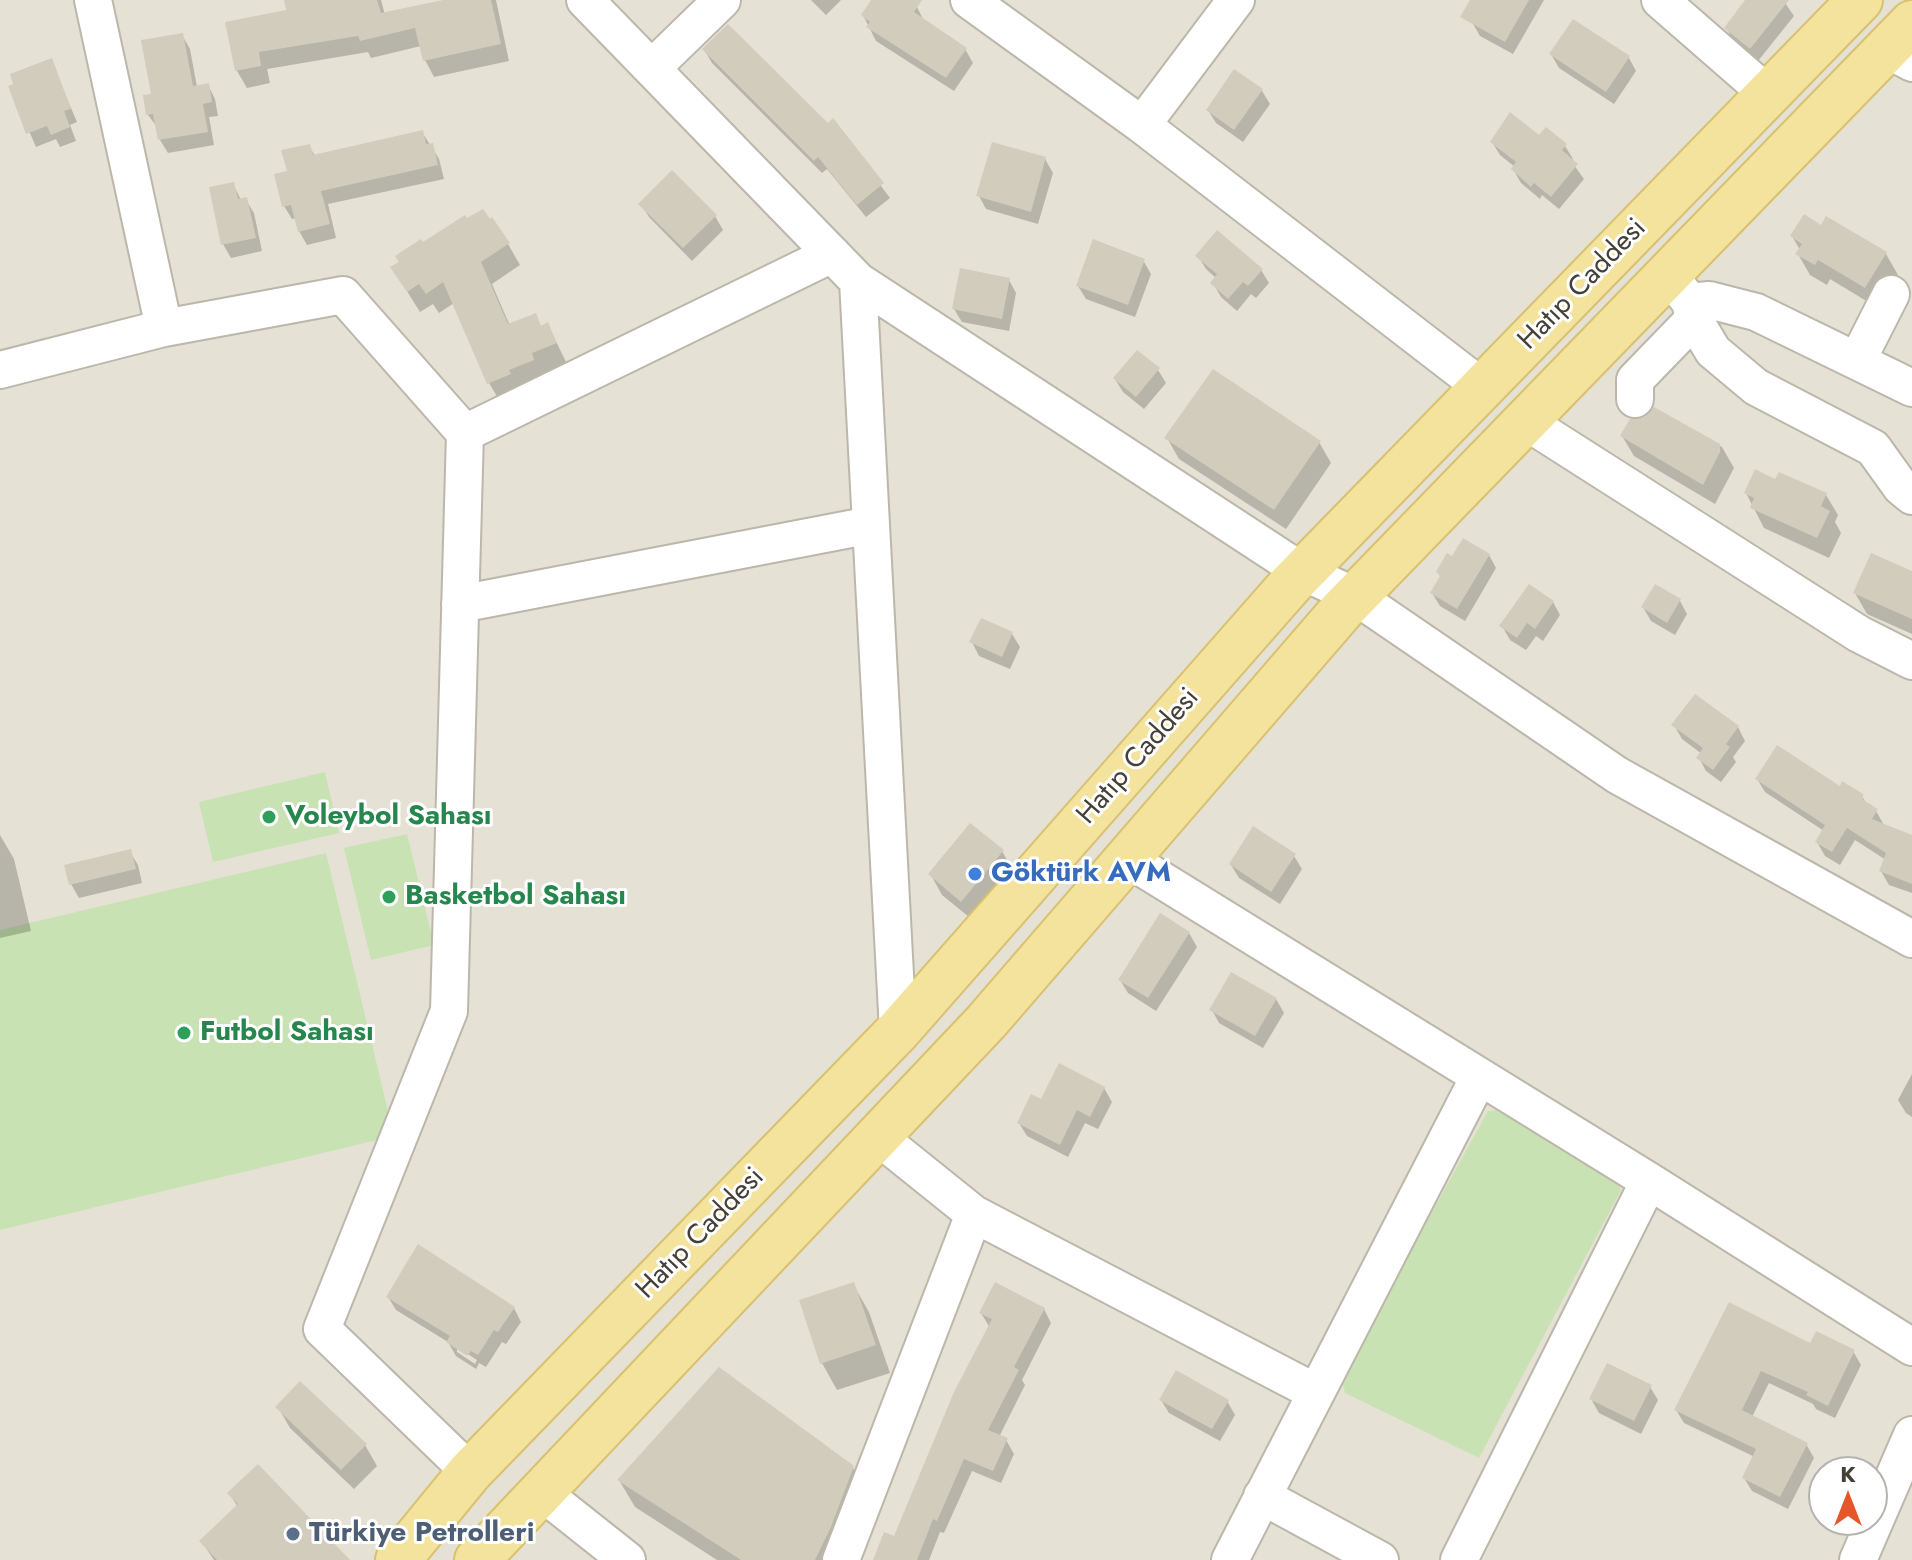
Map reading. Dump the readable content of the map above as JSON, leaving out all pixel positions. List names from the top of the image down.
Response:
{
  "streets": {
    "main road": ["Hatıp Caddesi"]
  },
  "places": [
    "Voleybol Sahası",
    "Göktürk AVM",
    "Basketbol Sahası",
    "Futbol Sahası",
    "Türkiye Petrolleri"
  ],
  "north": "top"
}
